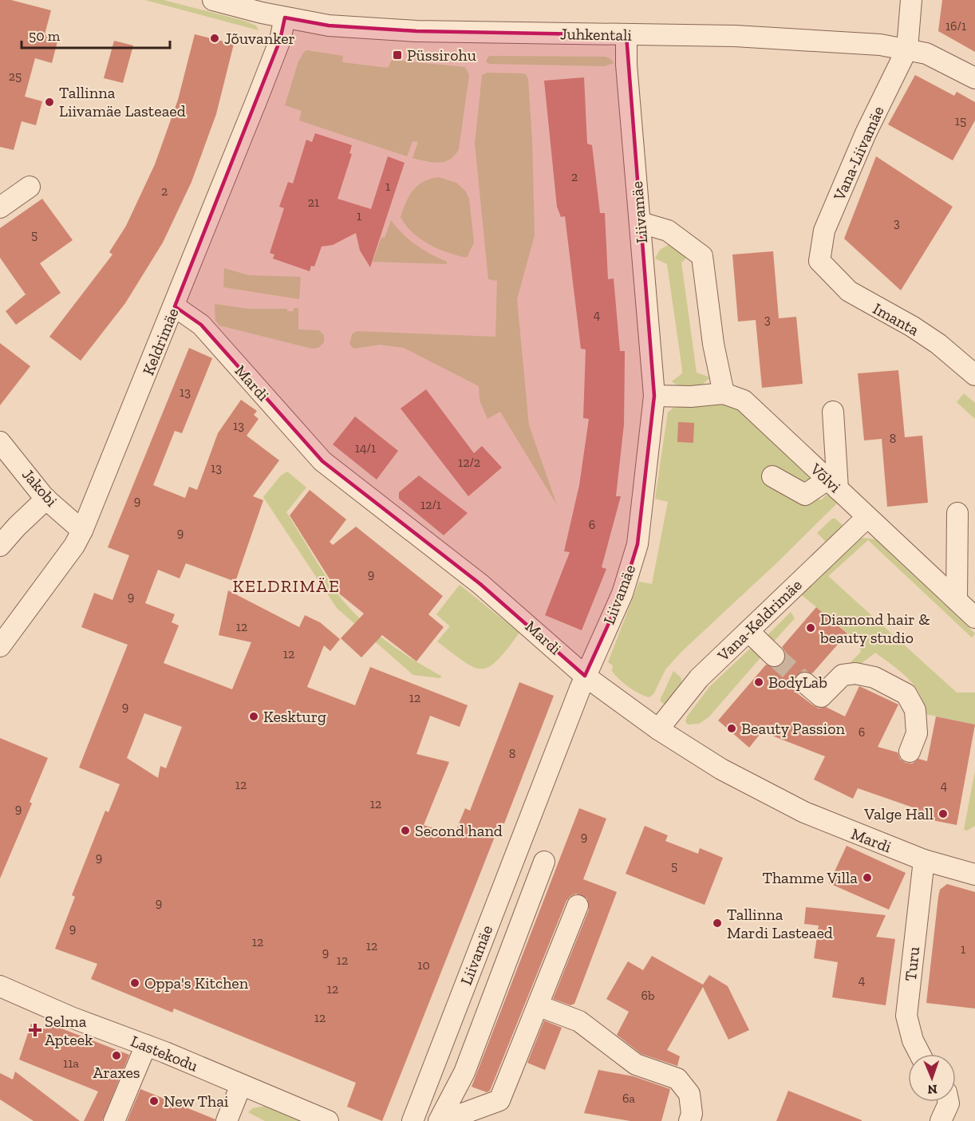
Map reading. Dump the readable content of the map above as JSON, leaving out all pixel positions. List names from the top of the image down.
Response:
{
  "streets": {
    "street": [
      "Juhkentali",
      "Vana-Liivamäe",
      "Liivamäe",
      "Imanta",
      "Keldrimäe",
      "Mardi",
      "Võlvi",
      "Jakobi",
      "Vana-Keldrimäe",
      "Turu",
      "Lastekodu"
    ]
  },
  "crossings": [
    ["Juhkentali", "Vana-Liivamäe"],
    ["Juhkentali", "Liivamäe"],
    ["Juhkentali", "Keldrimäe"],
    ["Vana-Liivamäe", "Imanta"],
    ["Liivamäe", "Mardi"],
    ["Liivamäe", "Võlvi"],
    ["Keldrimäe", "Mardi"],
    ["Keldrimäe", "Jakobi"],
    ["Mardi", "Vana-Keldrimäe"],
    ["Mardi", "Turu"],
    ["Võlvi", "Vana-Keldrimäe"]
  ],
  "districts": ["KELDRIMÄE"],
  "places": {
    "other": [
      "Jõuvanker",
      "Tallinna Liivamäe Lasteaed",
      "Diamond hair & beauty studio",
      "BodyLab",
      "Keskturg",
      "Beauty Passion",
      "Valge Hall",
      "Second hand",
      "Thamme Villa",
      "Tallinna Mardi Lasteaed",
      "Oppa's Kitchen",
      "Araxes",
      "New Thai"
    ],
    "transit": ["Püssirohu"],
    "health": ["Selma Apteek"]
  },
  "house_numbers": [
    "16/1",
    "25",
    "15",
    "2",
    "1",
    "2",
    "21",
    "1",
    "3",
    "5",
    "4",
    "3",
    "13",
    "13",
    "8",
    "14/1",
    "12/2",
    "13",
    "9",
    "12/1",
    "6",
    "9",
    "9",
    "9",
    "12",
    "12",
    "12",
    "9",
    "6",
    "8",
    "12",
    "4",
    "12",
    "9",
    "9",
    "9",
    "5",
    "9",
    "9",
    "12",
    "12",
    "1",
    "9",
    "12",
    "10",
    "4",
    "12",
    "6b",
    "12",
    "11a",
    "6a"
  ],
  "scale_bar": "50 m",
  "north": "bottom"
}
